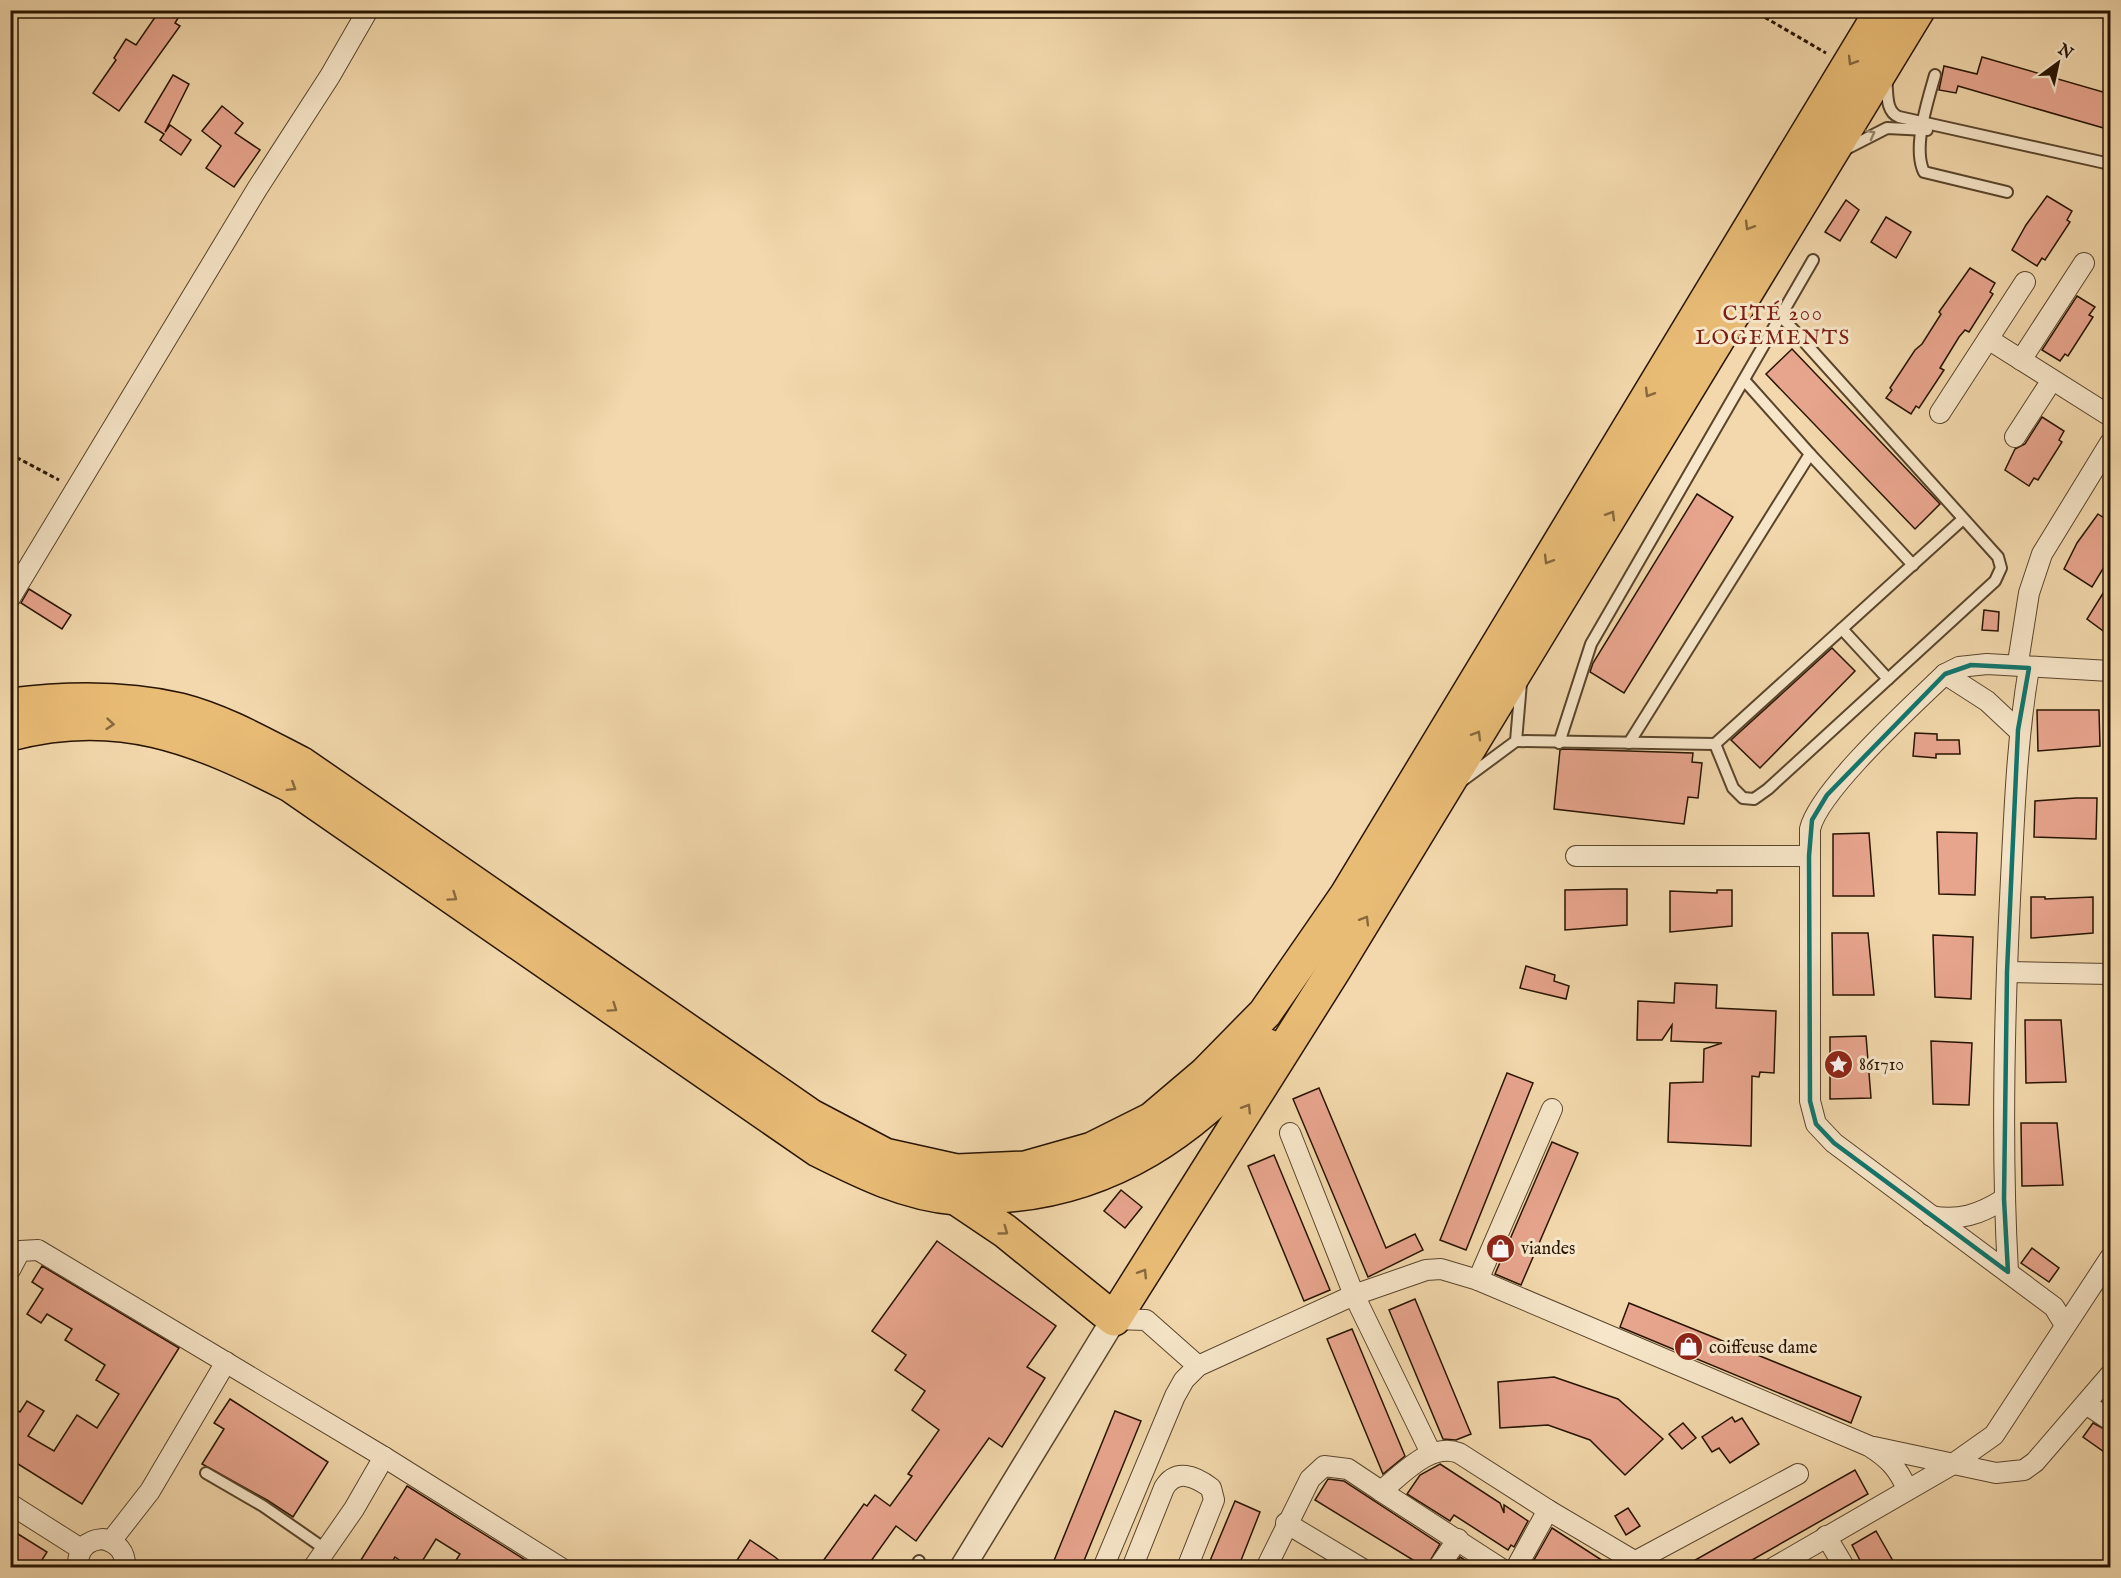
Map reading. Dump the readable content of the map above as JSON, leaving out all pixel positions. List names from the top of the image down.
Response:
{
  "districts": ["CITÉ 200 LOGEMENTS"],
  "places": {
    "place": ["861710"],
    "shop": ["viandes", "coiffeuse dame"]
  },
  "north": "top right"
}
